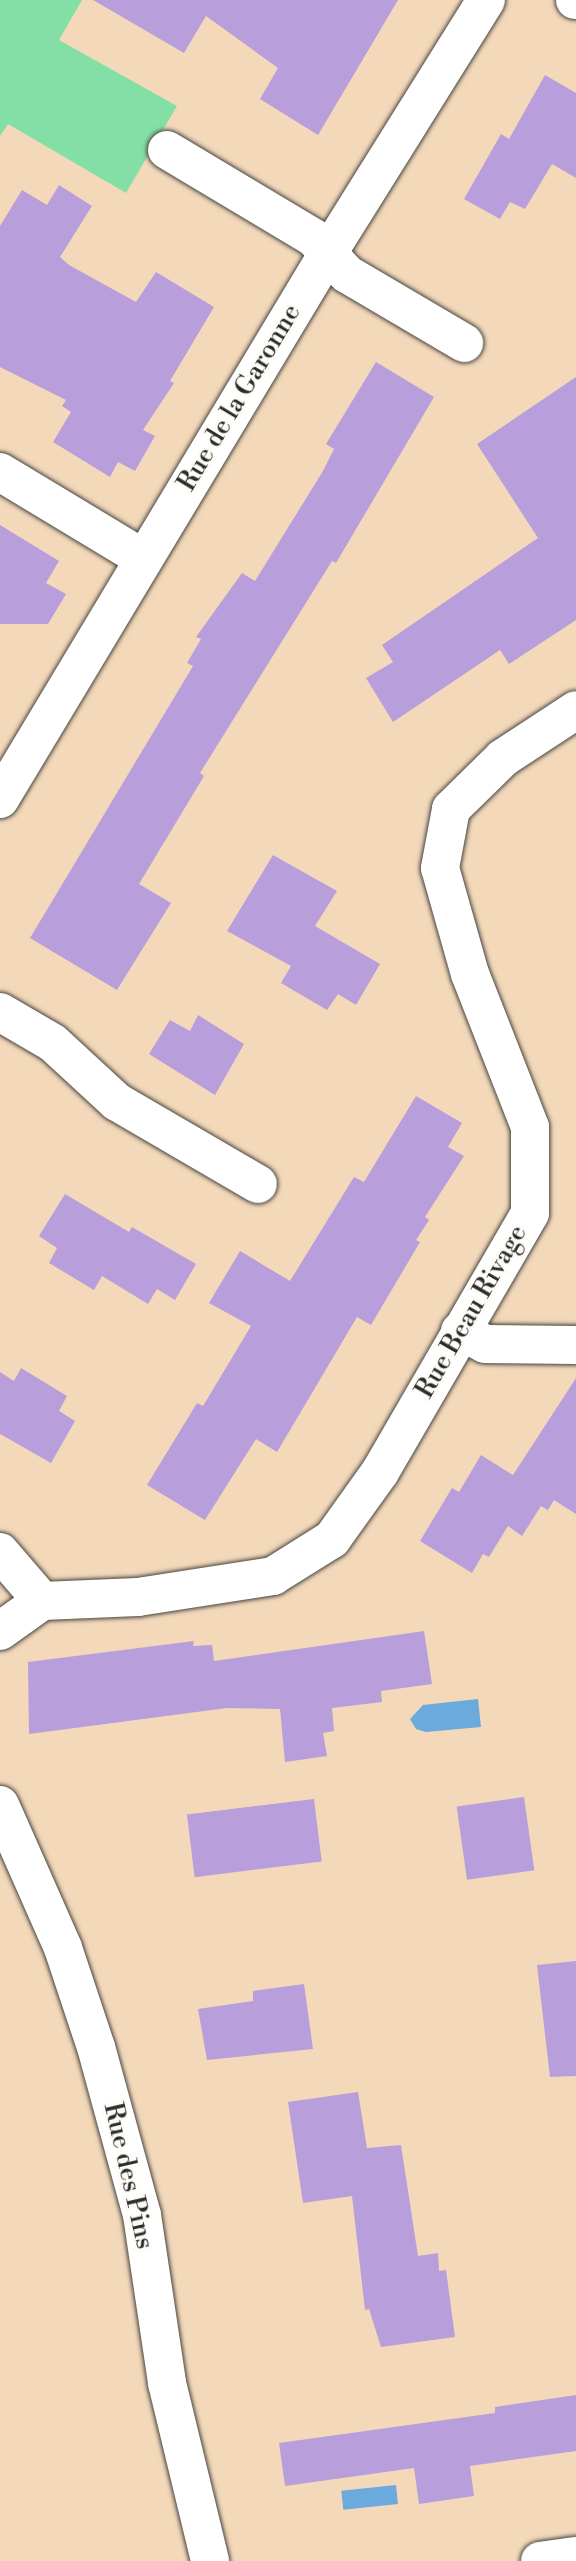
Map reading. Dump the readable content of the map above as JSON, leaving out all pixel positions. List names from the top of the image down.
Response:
{
  "streets": {
    "street": ["Rue de la Garonne", "Rue Beau Rivage", "Rue des Pins"]
  }
}
